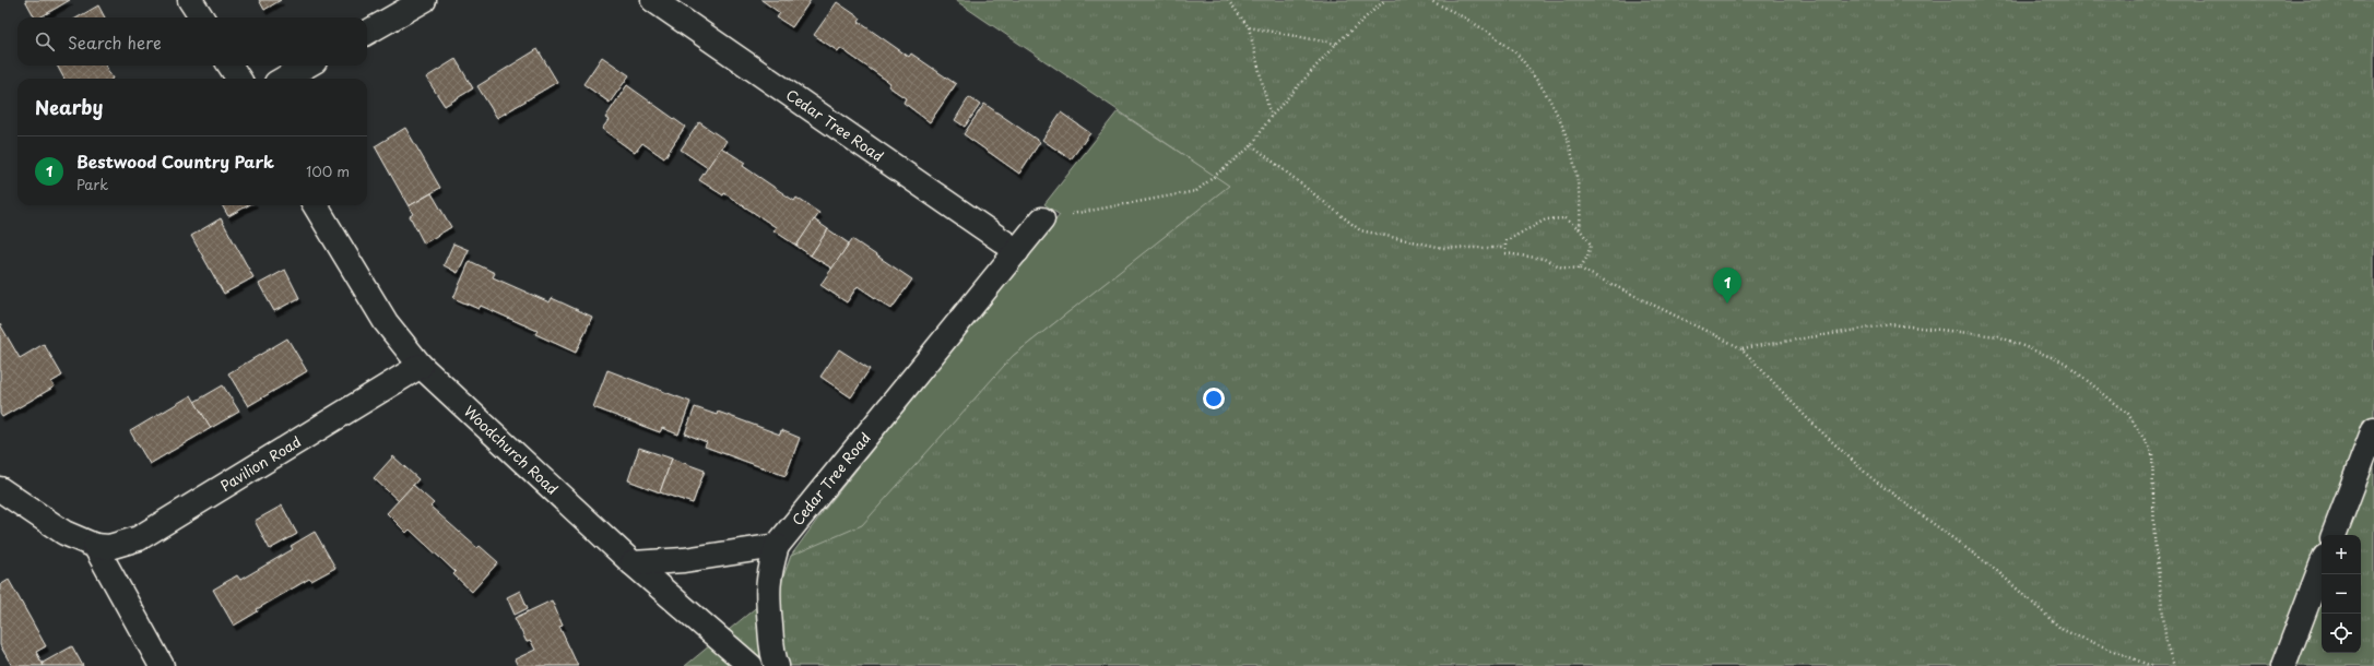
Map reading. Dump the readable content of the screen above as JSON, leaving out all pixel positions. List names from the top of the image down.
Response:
{
  "streets": {
    "street": ["Cedar Tree Road", "Woodchurch Road", "Pavilion Road"]
  },
  "crossings": [
    ["Woodchurch Road", "Pavilion Road"]
  ],
  "page": {
    "search": "Search here",
    "heading": "Nearby",
    "list": [
      {
        "mark": "1",
        "name": "Bestwood Country Park",
        "note": "Park",
        "value": "100 m"
      }
    ],
    "pins": "1",
    "map_buttons": ["+", "−"]
  }
}
